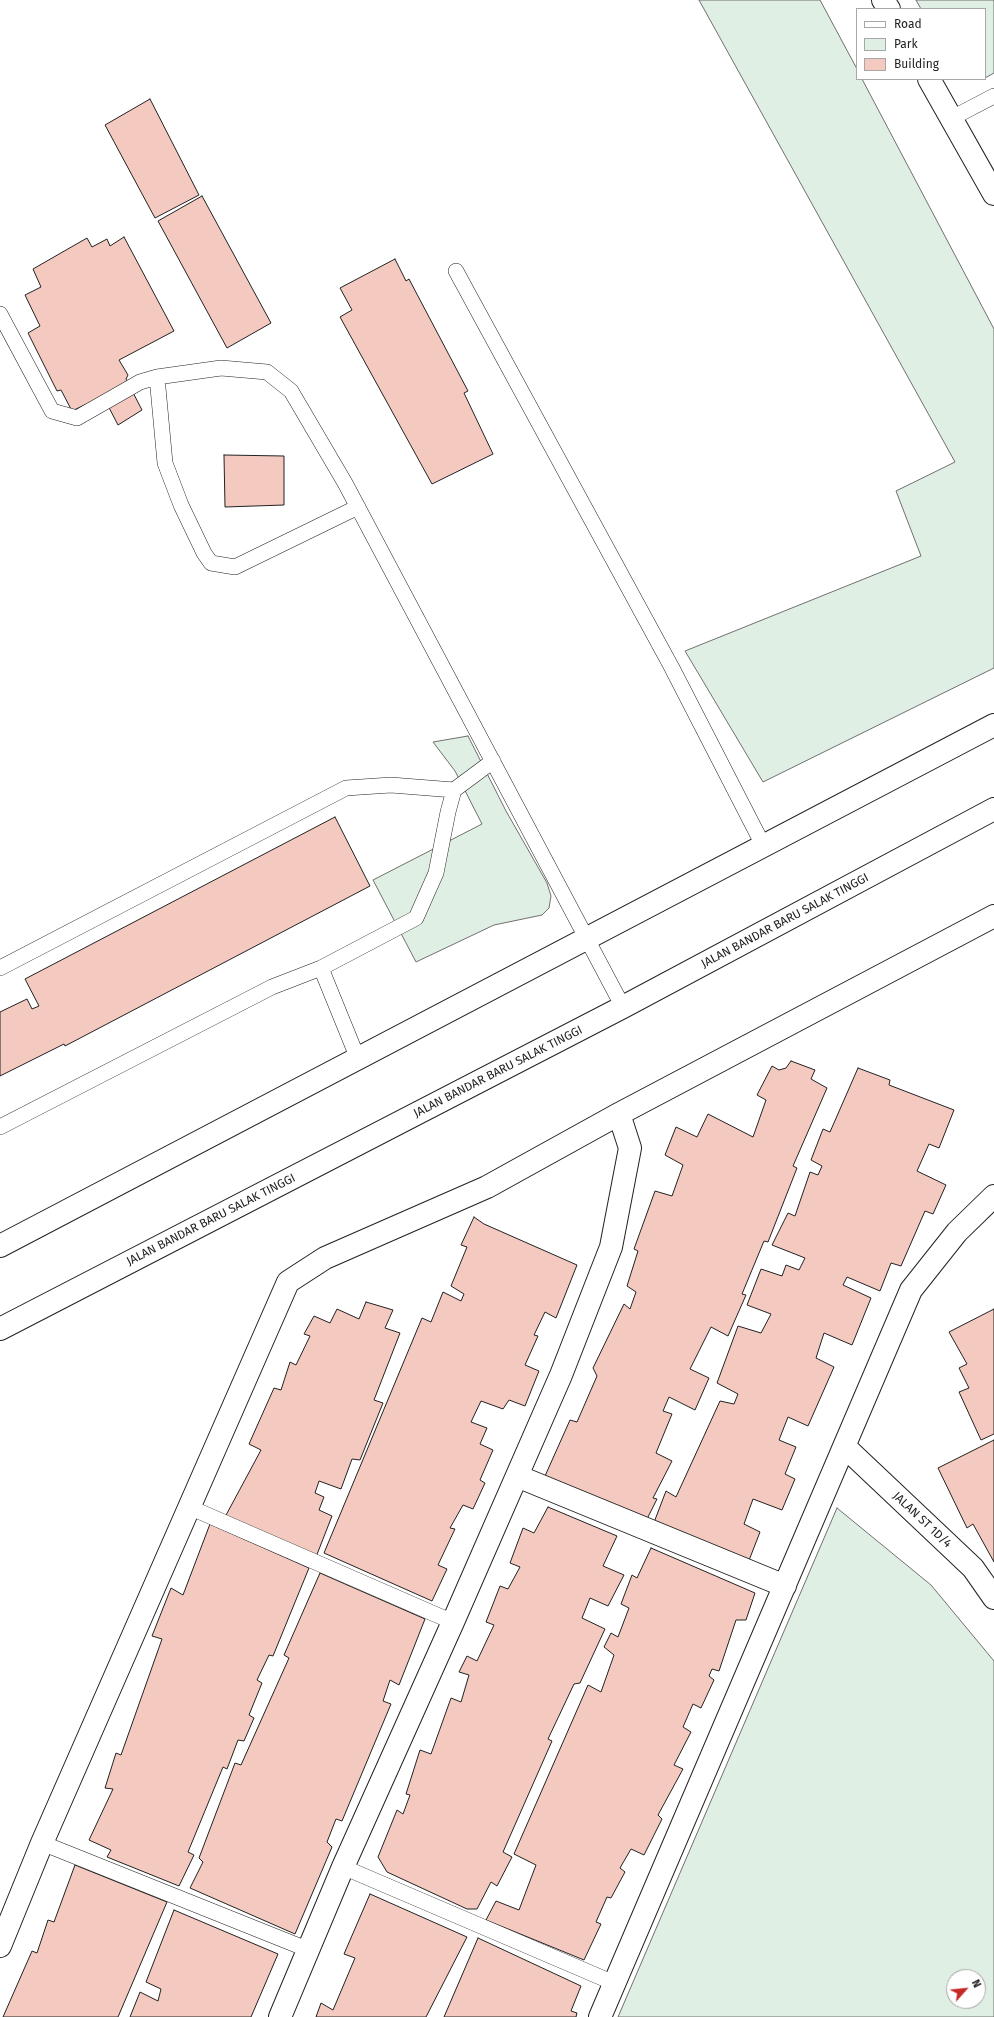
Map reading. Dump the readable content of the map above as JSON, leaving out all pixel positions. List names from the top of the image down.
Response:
{
  "streets": {
    "street": ["JALAN BANDAR BARU SALAK TINGGI", "JALAN ST 1D/4"]
  },
  "legend": ["Road", "Park", "Building"],
  "north": "top right"
}
